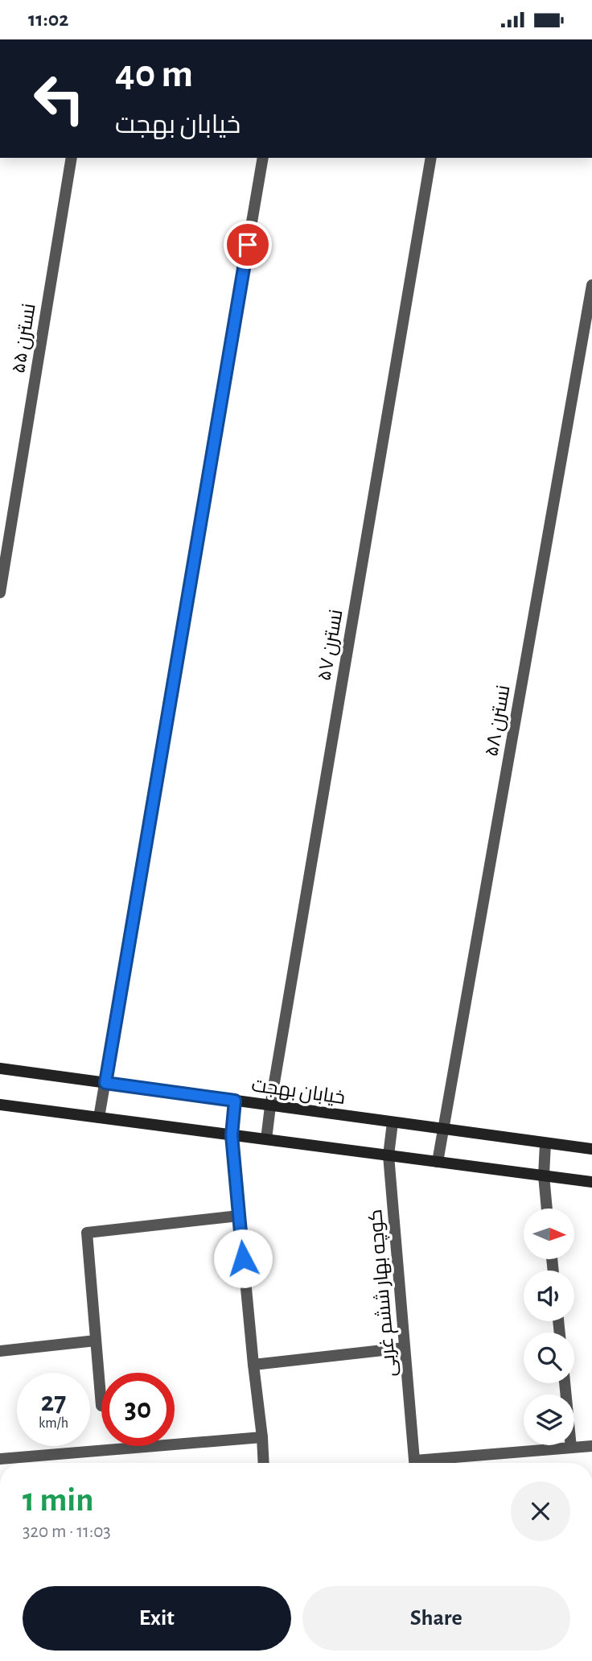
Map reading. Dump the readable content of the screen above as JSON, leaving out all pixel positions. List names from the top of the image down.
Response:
{
  "streets": {
    "street": [
      "نسترن ۵۵",
      "نسترن ۵۷",
      "نسترن ۵۸",
      "خیابان بهجت",
      "کوچه بهار ششم غربی"
    ]
  },
  "crossings": [
    ["نسترن ۵۷", "خیابان بهجت"],
    ["نسترن ۵۸", "خیابان بهجت"],
    ["خیابان بهجت", "کوچه بهار ششم غربی"]
  ],
  "north": "right",
  "page": {
    "status": "11:02",
    "turn": ["40 m", "خیابان بهجت"],
    "speed": "27 km/h",
    "limit": "30",
    "heading": ["1 min", "320 m · 11:03"],
    "buttons": ["Exit", "Share"]
  }
}
